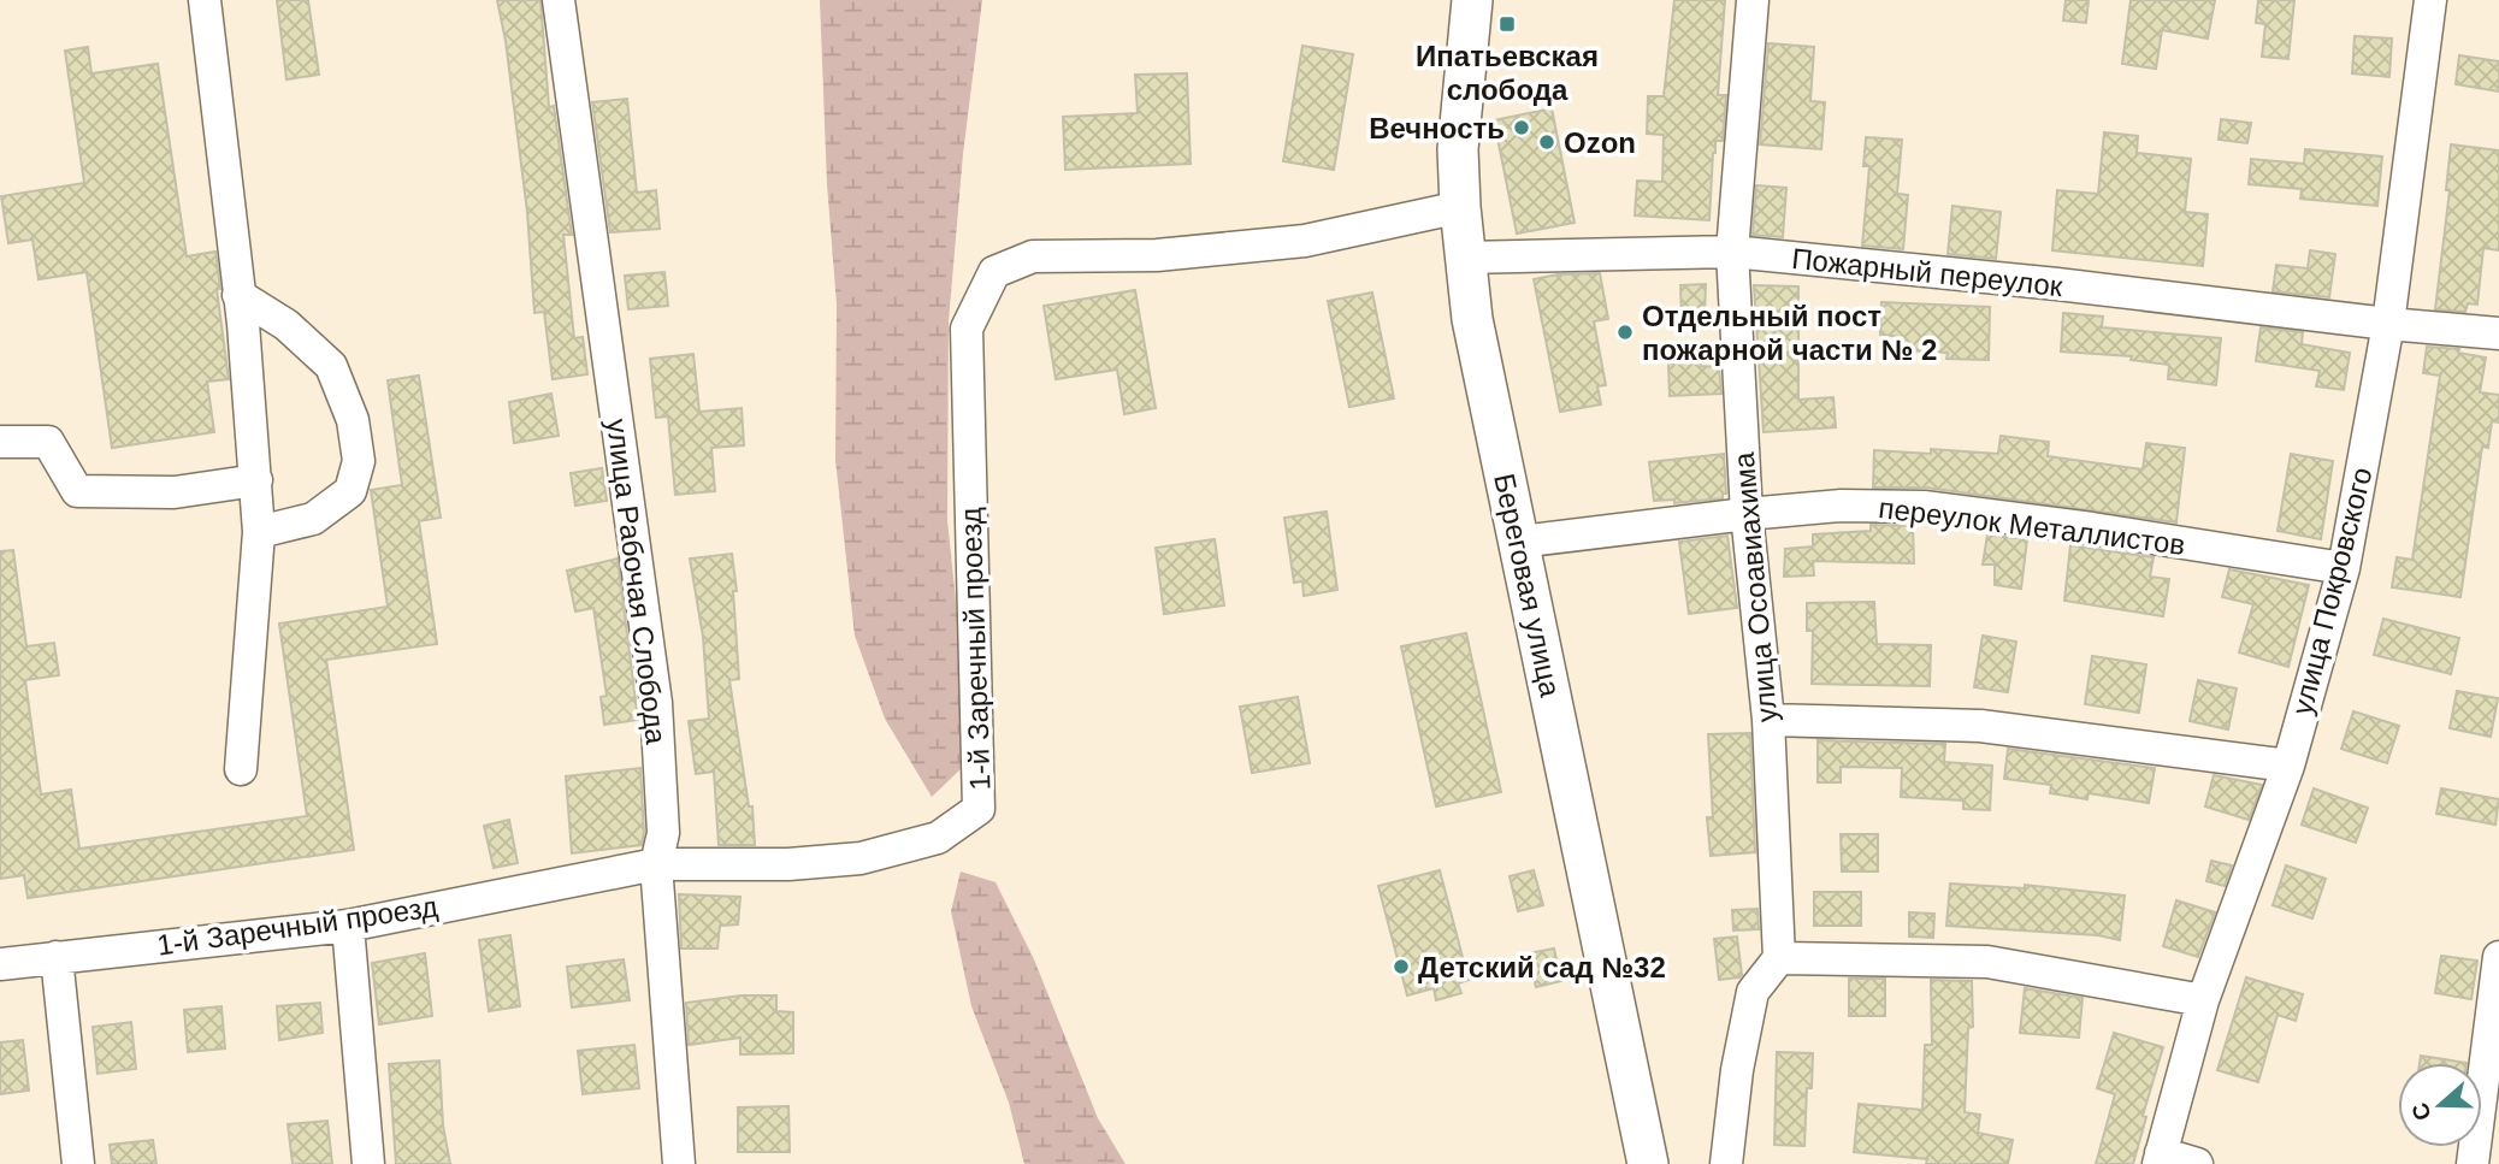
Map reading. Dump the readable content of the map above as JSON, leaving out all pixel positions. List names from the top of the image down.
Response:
{
  "streets": {
    "main road": ["Береговая улица"],
    "street": [
      "Пожарный переулок",
      "переулок Металлистов",
      "улица Рабочая Слобода",
      "улица Осоавиахима",
      "улица Покровского",
      "1-й Заречный проезд"
    ]
  },
  "crossings": [
    ["Пожарный переулок", "Береговая улица"],
    ["Пожарный переулок", "улица Осоавиахима"],
    ["Пожарный переулок", "улица Покровского"],
    ["переулок Металлистов", "Береговая улица"],
    ["переулок Металлистов", "улица Осоавиахима"],
    ["переулок Металлистов", "улица Покровского"],
    ["улица Рабочая Слобода", "1-й Заречный проезд"],
    ["Береговая улица", "1-й Заречный проезд"]
  ],
  "places": {
    "transit": ["Ипатьевская слобода"],
    "other": [
      "Вечность",
      "Ozon",
      "Отдельный пост пожарной части № 2",
      "Детский сад №32"
    ]
  },
  "north": "left"
}
